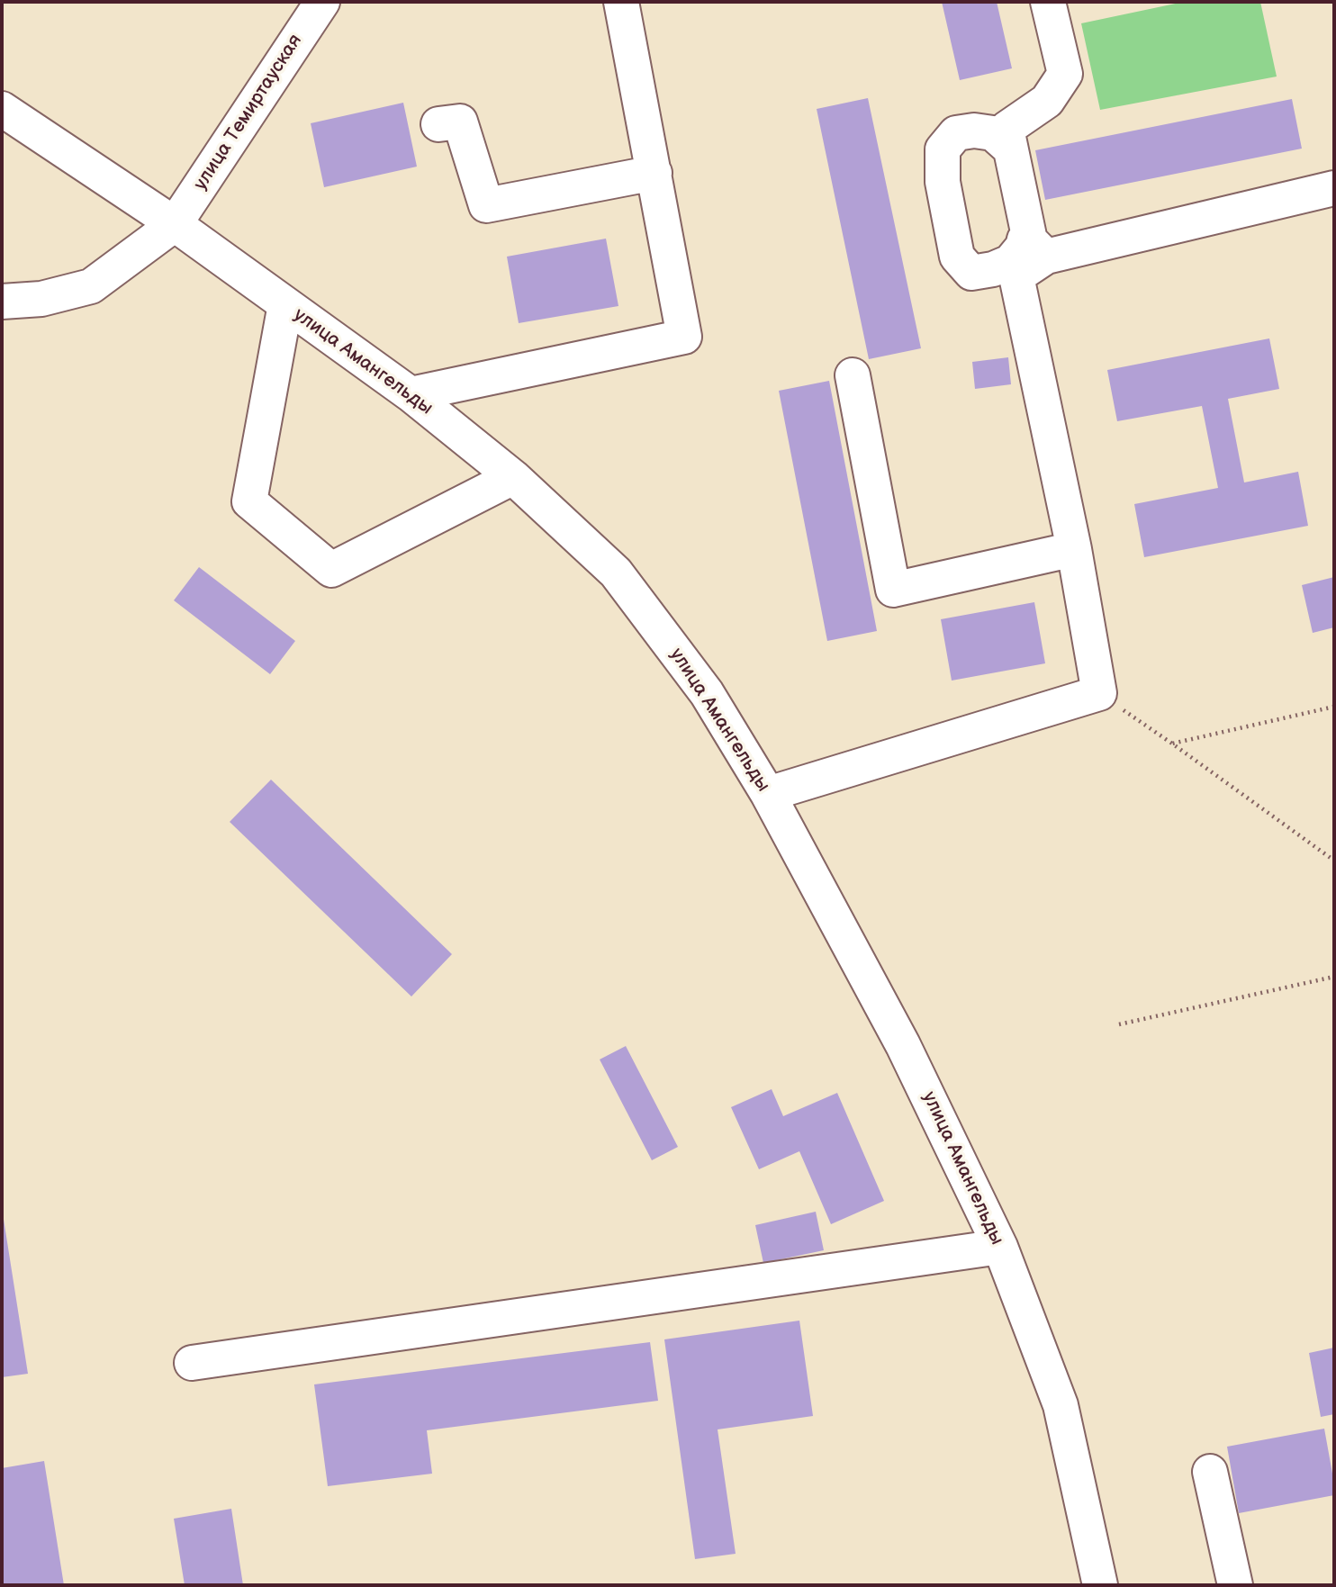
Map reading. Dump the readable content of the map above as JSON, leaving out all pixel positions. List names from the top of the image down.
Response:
{
  "streets": {
    "street": ["улица Темиртауская", "улица Амангельды"]
  },
  "crossings": [
    ["улица Темиртауская", "улица Амангельды"]
  ]
}
